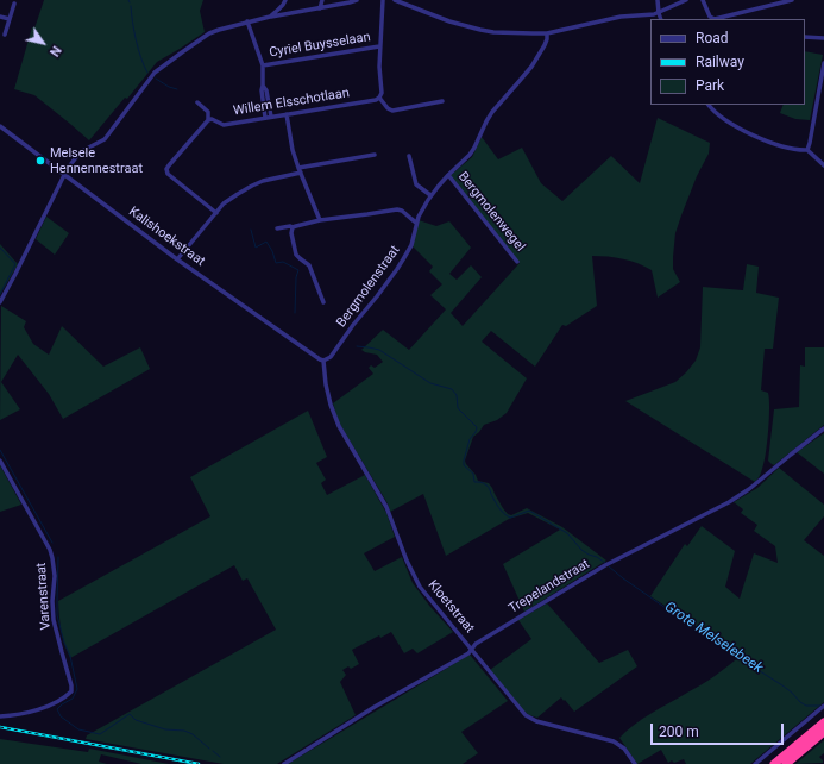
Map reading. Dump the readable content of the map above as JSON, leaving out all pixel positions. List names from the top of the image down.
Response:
{
  "streets": {
    "street": [
      "Cyriel Buysselaan",
      "Willem Elsschotlaan",
      "Bergmolenwegel",
      "Kalishoekstraat",
      "Bergmolenstraat",
      "Trepelandstraat",
      "Varenstraat",
      "Kloetstraat"
    ]
  },
  "crossings": [
    ["Cyriel Buysselaan", "Willem Elsschotlaan"],
    ["Bergmolenwegel", "Bergmolenstraat"],
    ["Kalishoekstraat", "Bergmolenstraat"],
    ["Kalishoekstraat", "Kloetstraat"],
    ["Bergmolenstraat", "Kloetstraat"],
    ["Trepelandstraat", "Kloetstraat"]
  ],
  "water": ["Grote Melselebeek"],
  "places": ["Melsele Hennennestraat"],
  "legend": ["Road", "Railway", "Park"],
  "scale_bar": "200 m",
  "north": "bottom right"
}
